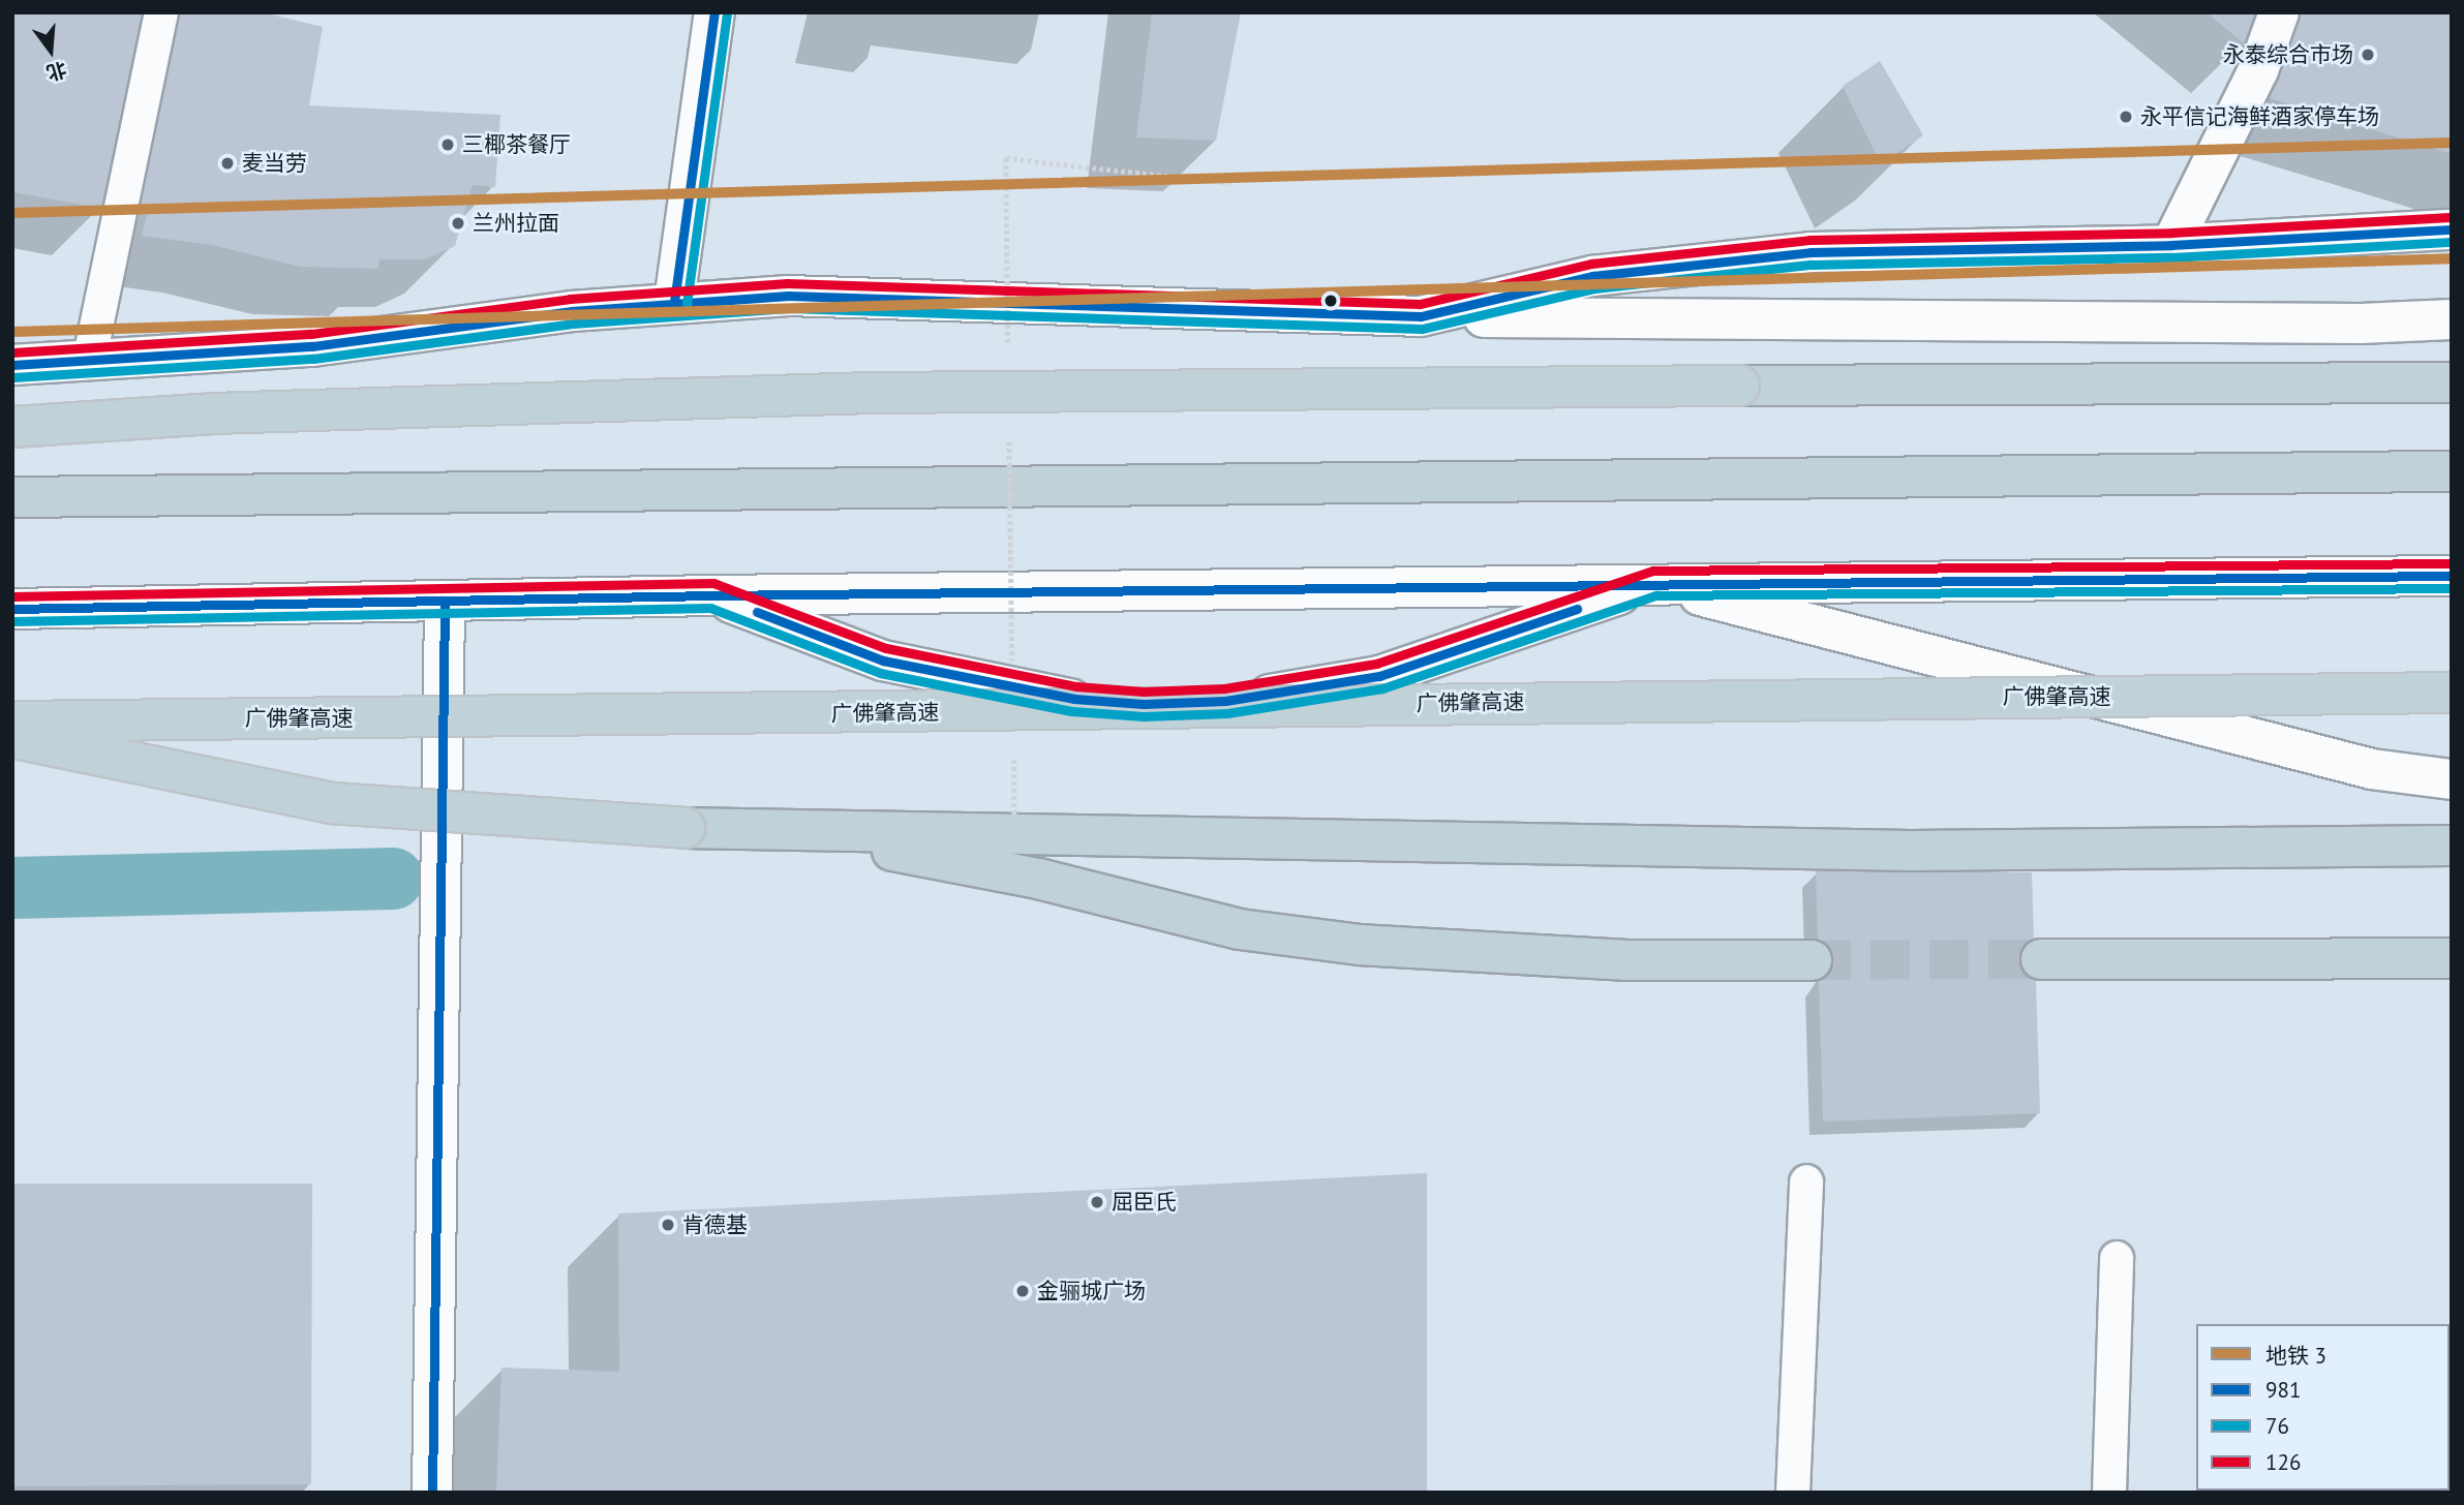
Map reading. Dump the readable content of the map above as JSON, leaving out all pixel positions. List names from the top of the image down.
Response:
{
  "streets": {
    "highway": ["广佛肇高速"]
  },
  "places": [
    "永泰综合市场",
    "永平信记海鲜酒家停车场",
    "三椰茶餐厅",
    "麦当劳",
    "兰州拉面",
    "屈臣氏",
    "肯德基",
    "金骊城广场"
  ],
  "lines": [
    "transit line 981",
    "transit line 76",
    "metro line 3",
    "transit line 126"
  ],
  "legend": [
    "地铁 3",
    "981",
    "76",
    "126"
  ],
  "north": "bottom"
}
